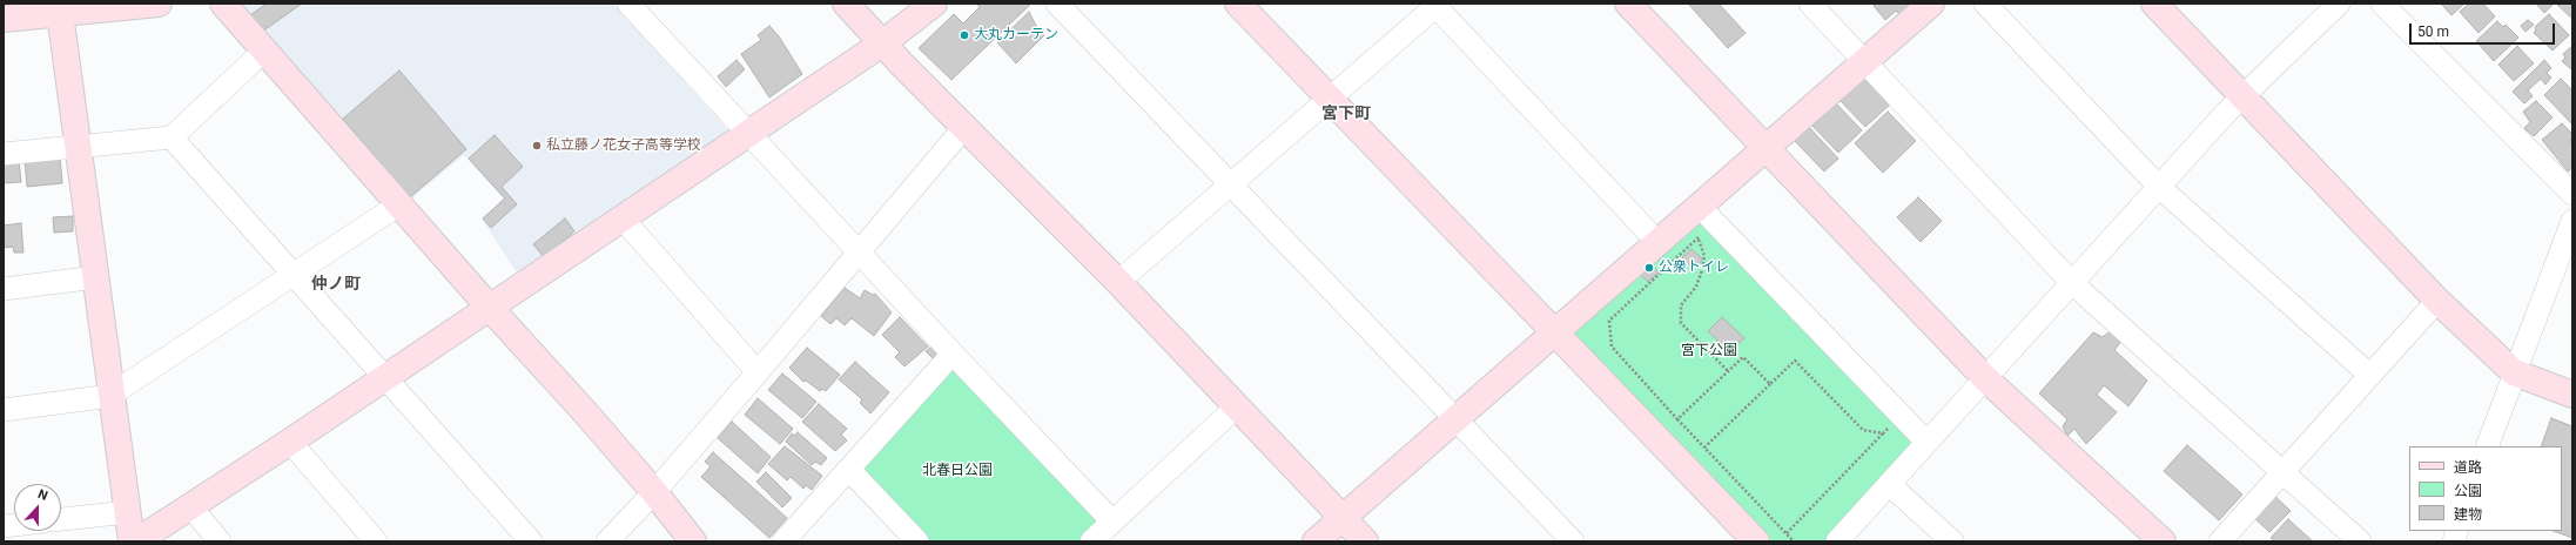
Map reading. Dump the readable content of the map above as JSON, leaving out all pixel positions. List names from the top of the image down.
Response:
{
  "districts": ["宮下町", "仲ノ町"],
  "parks": ["宮下公園", "北春日公園"],
  "places": ["大丸カーテン", "私立藤ノ花女子高等学校", "公衆トイレ"],
  "legend": ["道路", "公園", "建物"],
  "scale_bar": "50 m",
  "north": "top"
}
